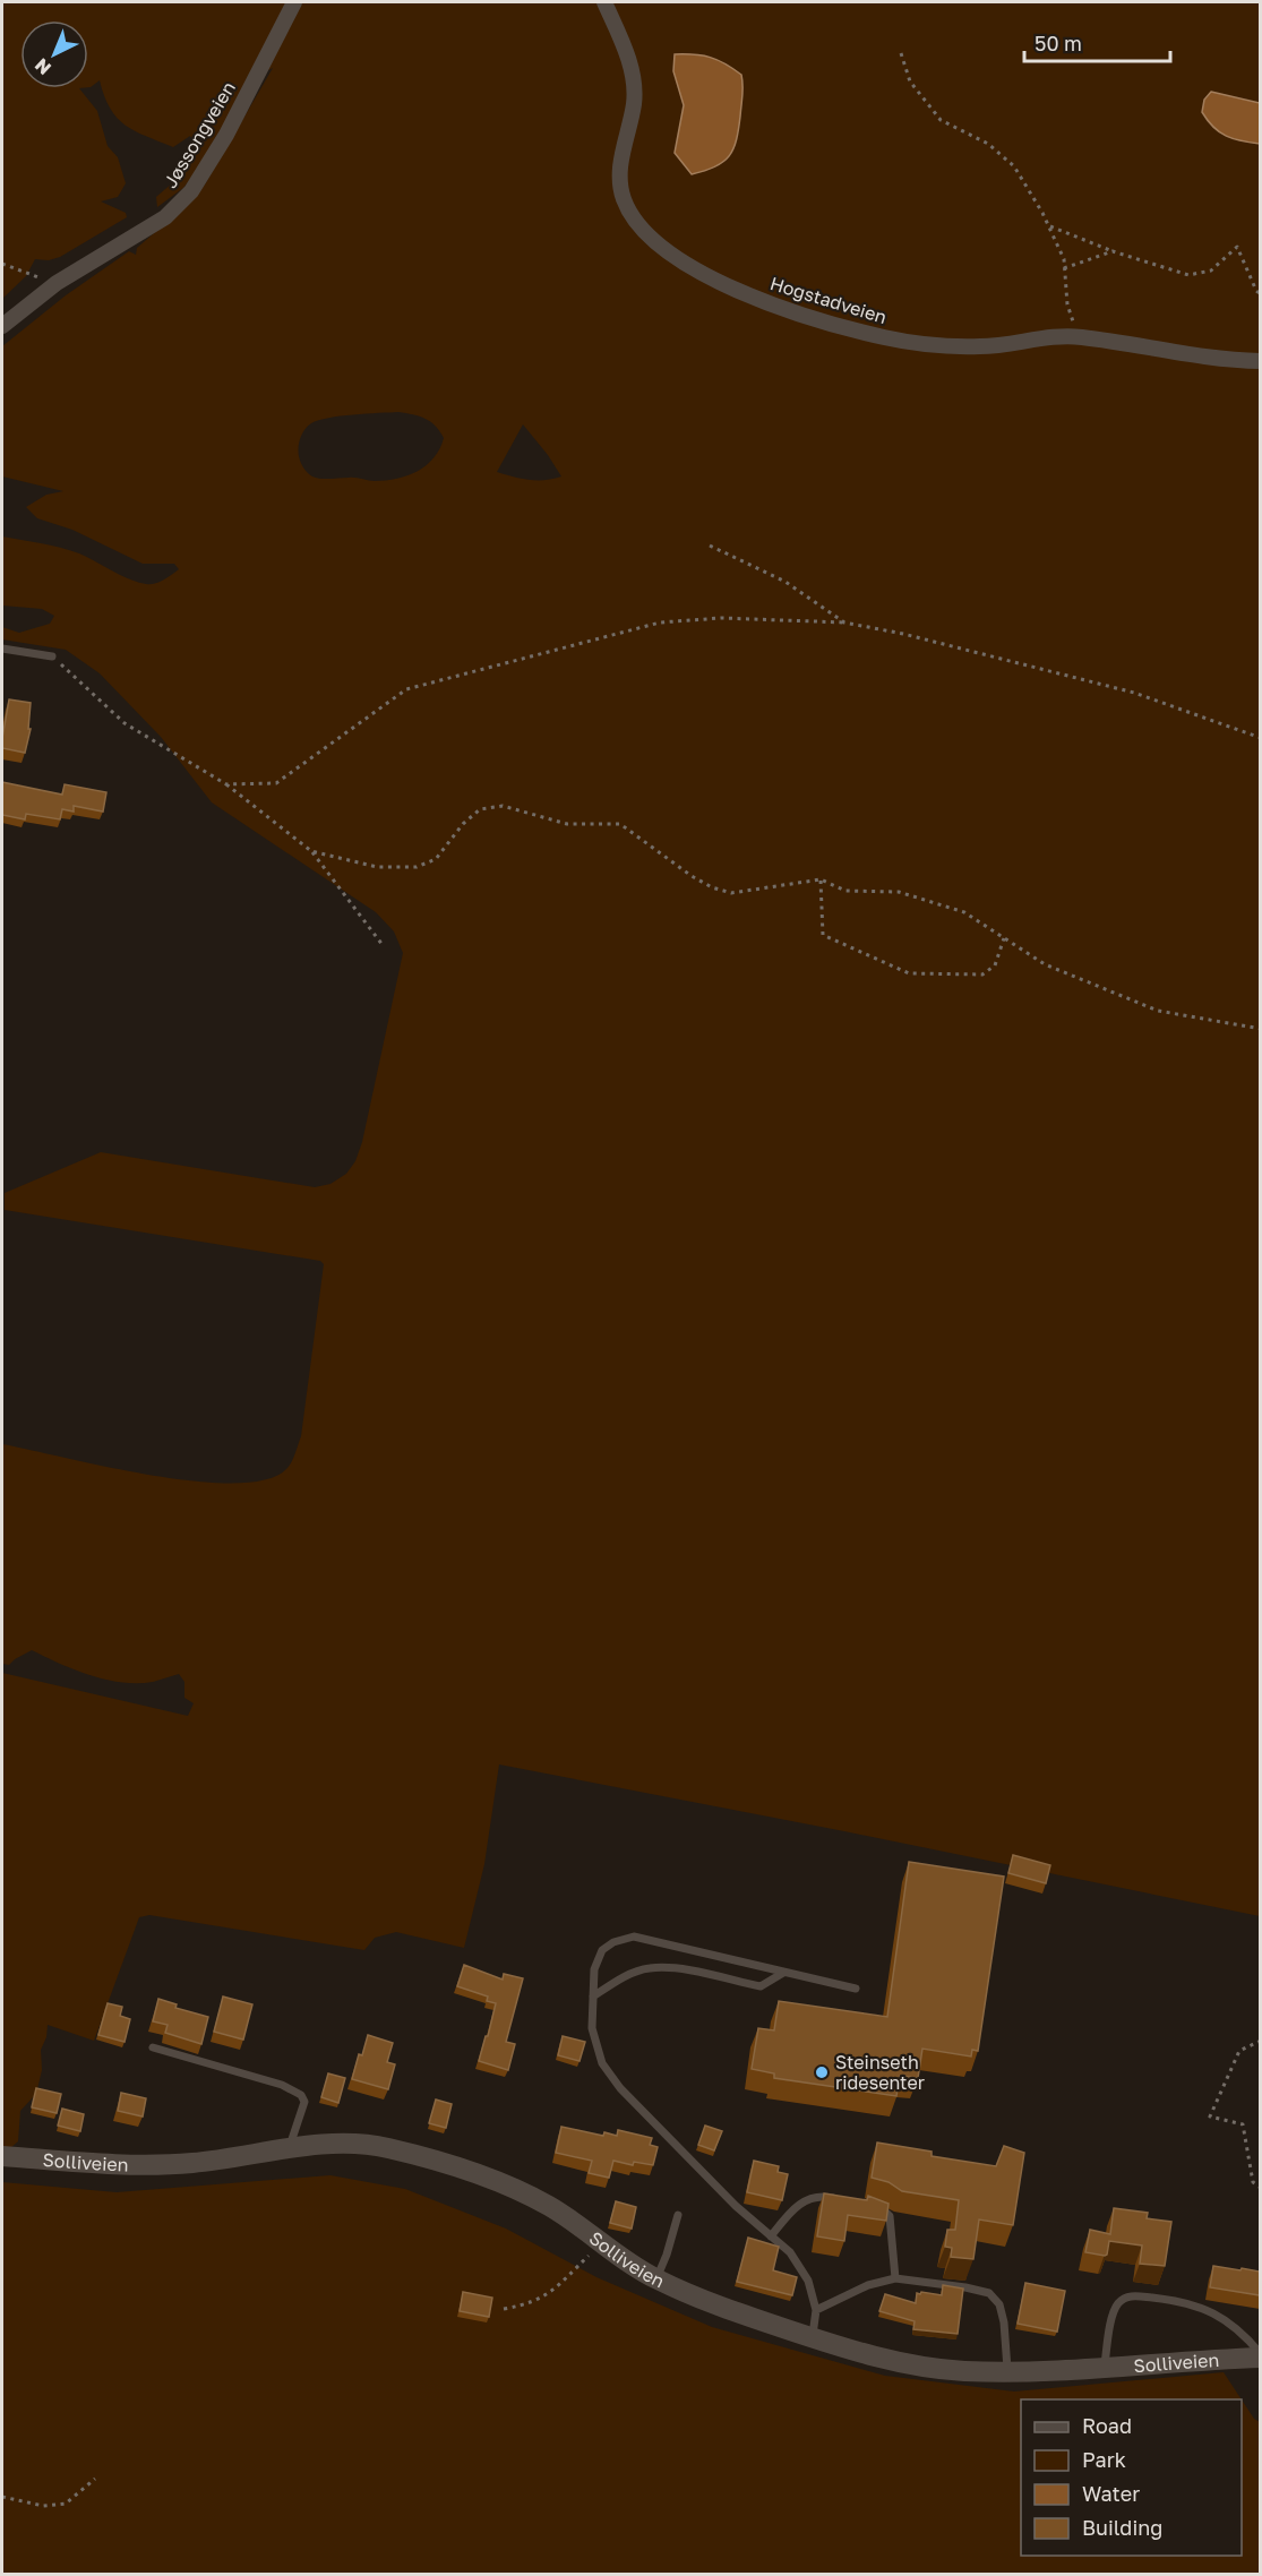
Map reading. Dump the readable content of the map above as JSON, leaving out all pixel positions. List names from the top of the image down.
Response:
{
  "streets": {
    "street": ["Jøssongveien", "Hogstadveien", "Solliveien"]
  },
  "places": ["Steinseth ridesenter"],
  "legend": [
    "Road",
    "Park",
    "Water",
    "Building"
  ],
  "scale_bar": "50 m",
  "north": "bottom left"
}
